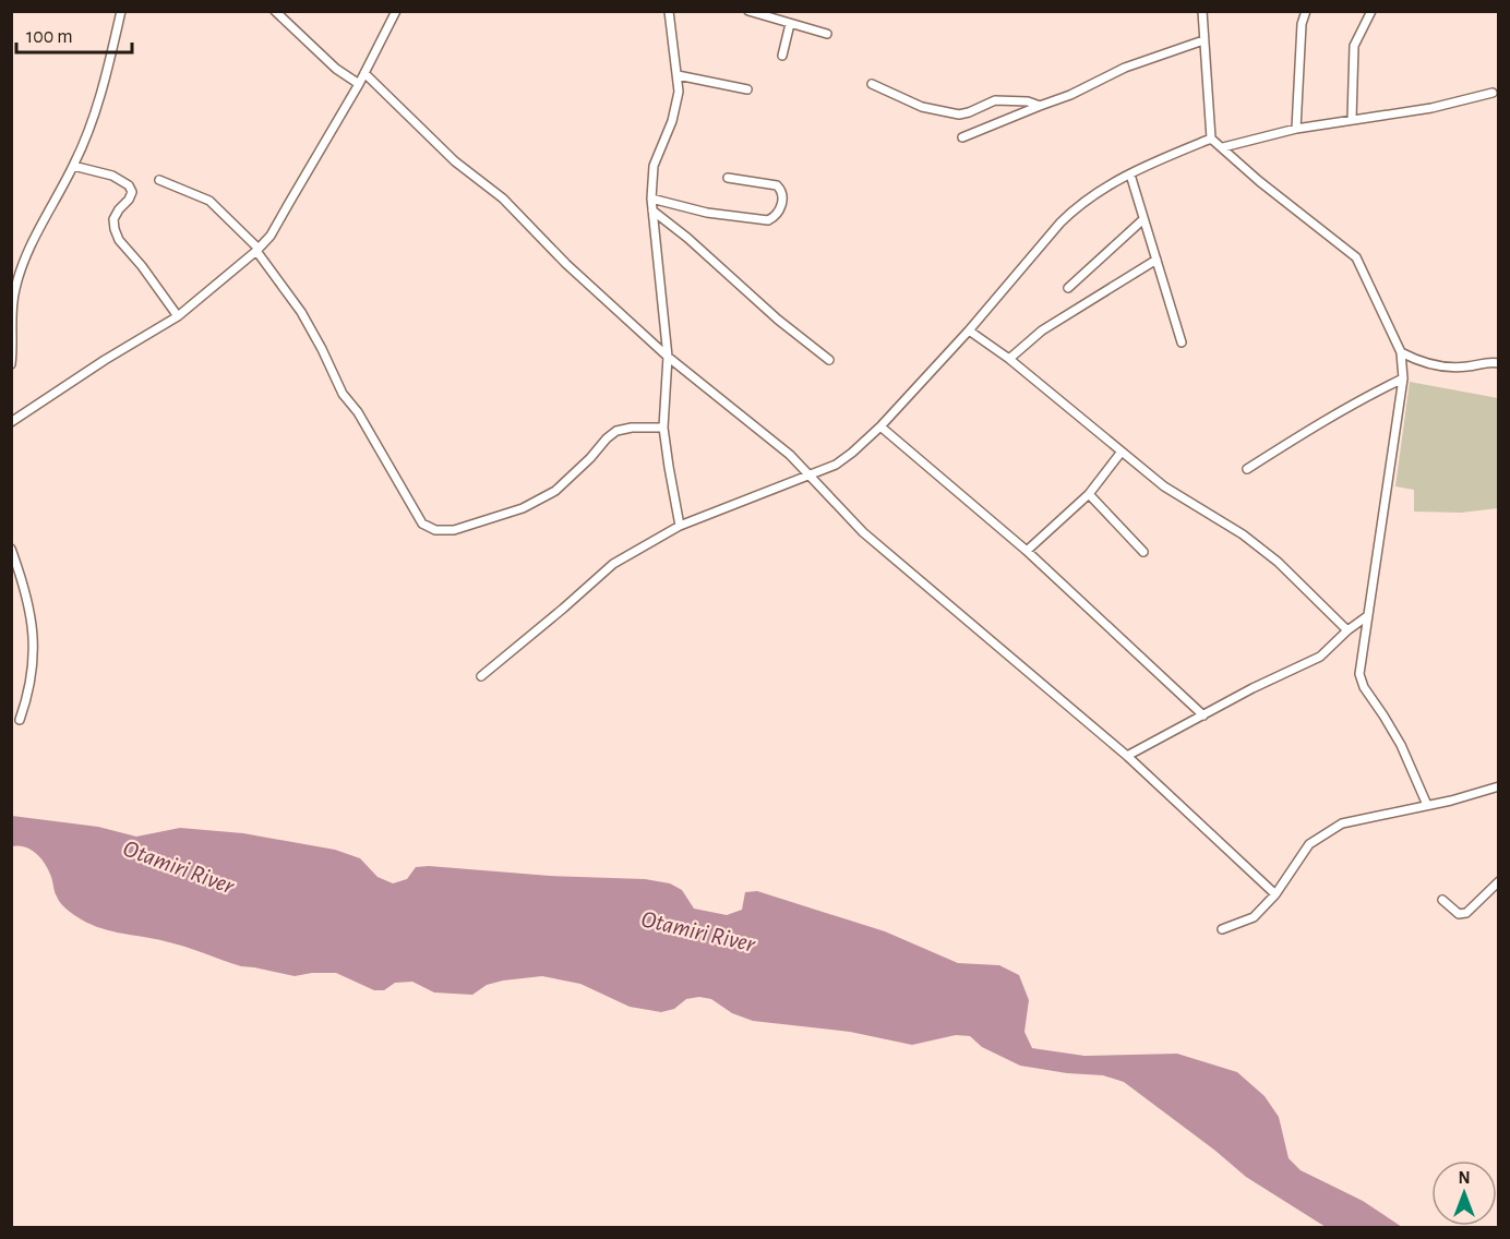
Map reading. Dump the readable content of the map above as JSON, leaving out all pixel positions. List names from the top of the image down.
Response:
{
  "water": ["Otamiri River"],
  "scale_bar": "100 m",
  "north": "top"
}
